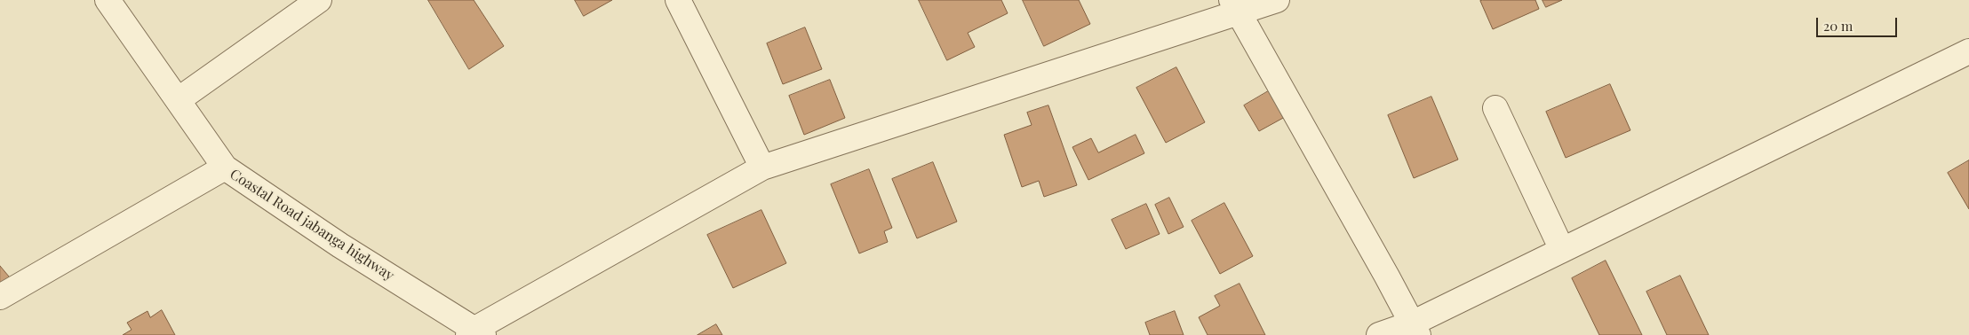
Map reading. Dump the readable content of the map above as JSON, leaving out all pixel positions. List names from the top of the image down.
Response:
{
  "streets": {
    "street": ["Coastal Road jabanga highway"]
  },
  "scale_bar": "20 m"
}
